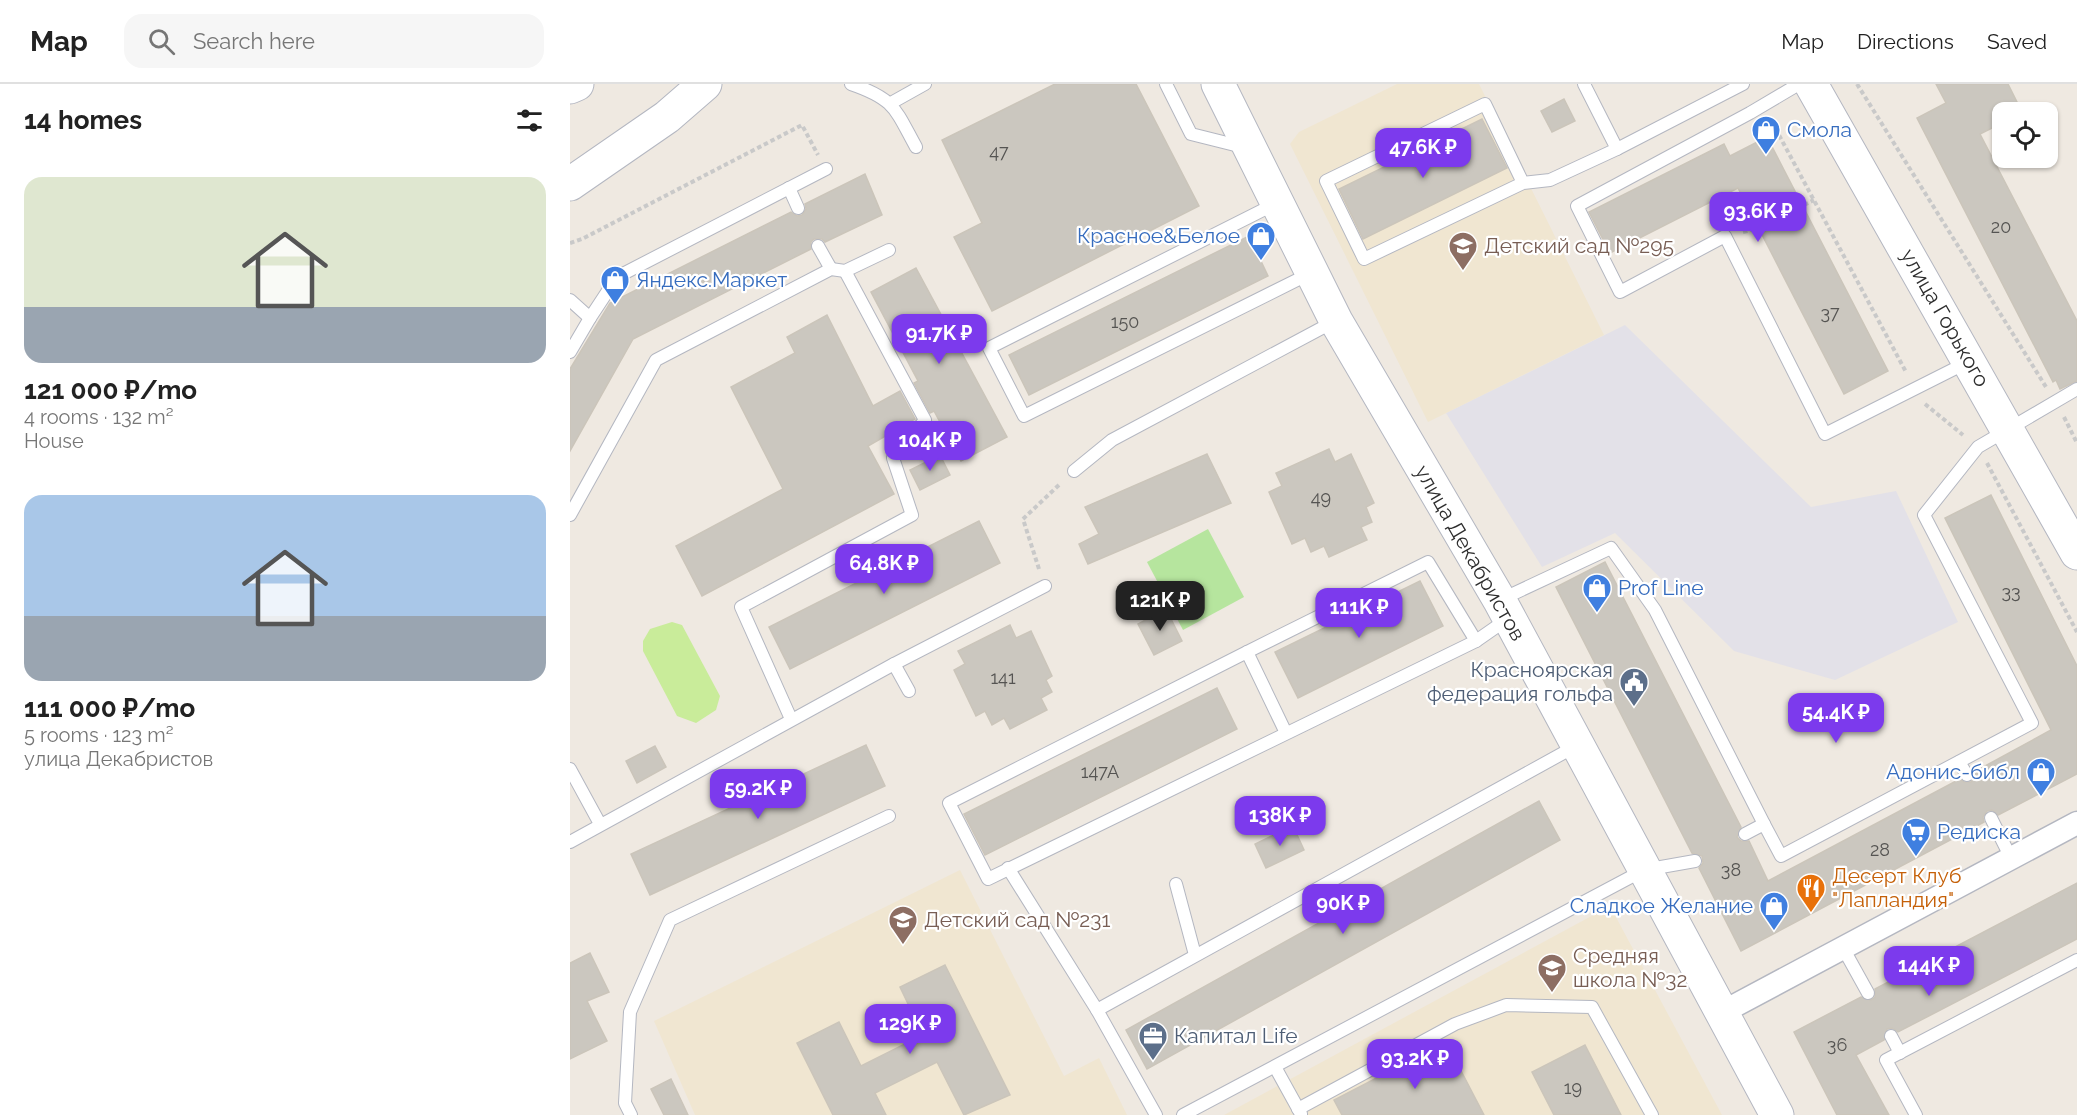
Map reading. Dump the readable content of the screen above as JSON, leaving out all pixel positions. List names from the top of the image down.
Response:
{
  "streets": {
    "street": ["улица Горького", "улица Декабристов"]
  },
  "places": {
    "shop": [
      "Смола",
      "Красное&Белое",
      "Яндекс.Маркет",
      "Prof Line",
      "Адонис-библ",
      "Сладкое Желание"
    ],
    "school or university": ["Детский сад №295", "Детский сад №231", "Средняя школа №32"],
    "public building": ["Красноярская федерация гольфа"],
    "supermarket": ["Редиска"],
    "restaurant": ["Десерт Клуб \"Лапландия\""],
    "office": ["Капитал Life"]
  },
  "house_numbers": [
    "47",
    "20",
    "37",
    "150",
    "49",
    "33",
    "141",
    "147А",
    "28",
    "38",
    "36",
    "19"
  ],
  "page": {
    "header": "Map",
    "search": "Search here",
    "nav": ["Map", "Directions", "Saved"],
    "heading": "14 homes",
    "price": [
      "47.6K ₽",
      "93.6K ₽",
      "91.7K ₽",
      "104K ₽",
      "64.8K ₽",
      "121K ₽",
      "111K ₽",
      "54.4K ₽",
      "59.2K ₽",
      "138K ₽",
      "90K ₽",
      "144K ₽",
      "129K ₽",
      "93.2K ₽"
    ],
    "list": [
      {
        "name": "121 000 ₽/mo",
        "note": "4 rooms · 132 m² · House"
      },
      {
        "name": "111 000 ₽/mo",
        "note": "5 rooms · 123 m² · улица Декабристов"
      }
    ]
  }
}
